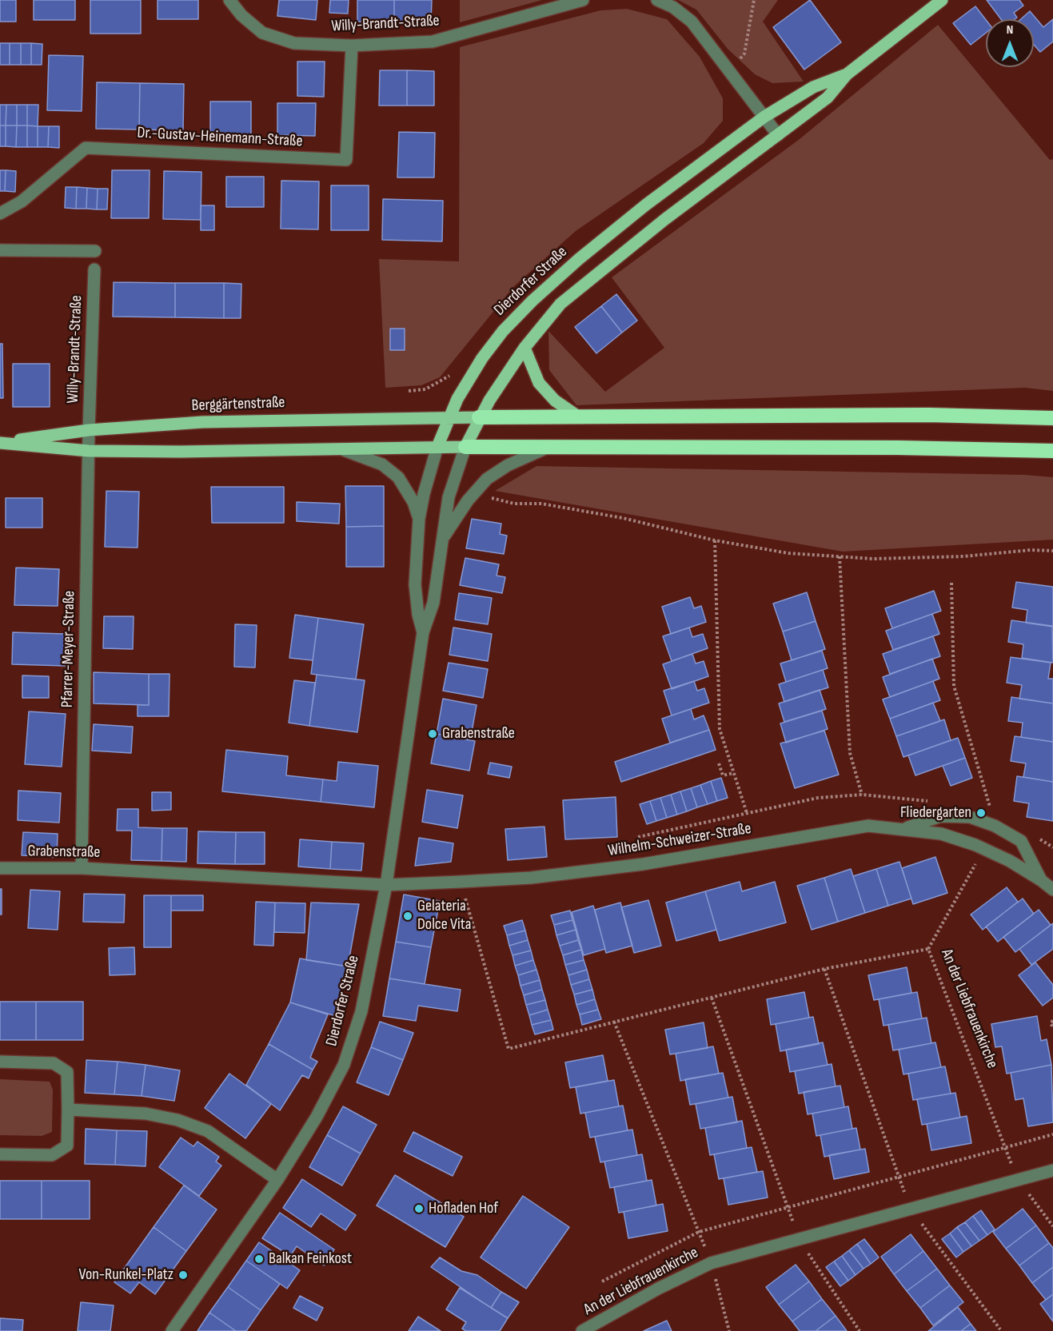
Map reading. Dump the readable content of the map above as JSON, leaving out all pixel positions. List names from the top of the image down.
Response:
{
  "streets": {
    "main road": ["Dierdorfer Straße", "Berggärtenstraße"],
    "street": [
      "Willy-Brandt-Straße",
      "Dr.-Gustav-Heinemann-Straße",
      "Pfarrer-Meyer-Straße",
      "Wilhelm-Schweizer-Straße",
      "Grabenstraße",
      "An der Liebfrauenkirche"
    ]
  },
  "crossings": [
    ["Willy-Brandt-Straße", "Dr.-Gustav-Heinemann-Straße"],
    ["Willy-Brandt-Straße", "Berggärtenstraße"],
    ["Willy-Brandt-Straße", "Pfarrer-Meyer-Straße"],
    ["Dierdorfer Straße", "Berggärtenstraße"],
    ["Dierdorfer Straße", "Wilhelm-Schweizer-Straße"],
    ["Dierdorfer Straße", "Grabenstraße"],
    ["Berggärtenstraße", "Pfarrer-Meyer-Straße"],
    ["Pfarrer-Meyer-Straße", "Grabenstraße"],
    ["Wilhelm-Schweizer-Straße", "Grabenstraße"],
    ["Wilhelm-Schweizer-Straße", "An der Liebfrauenkirche"]
  ],
  "places": [
    "Grabenstraße",
    "Fliedergarten",
    "Gelateria Dolce Vita",
    "Hofladen Hof",
    "Balkan Feinkost",
    "Von-Runkel-Platz"
  ],
  "north": "top"
}
